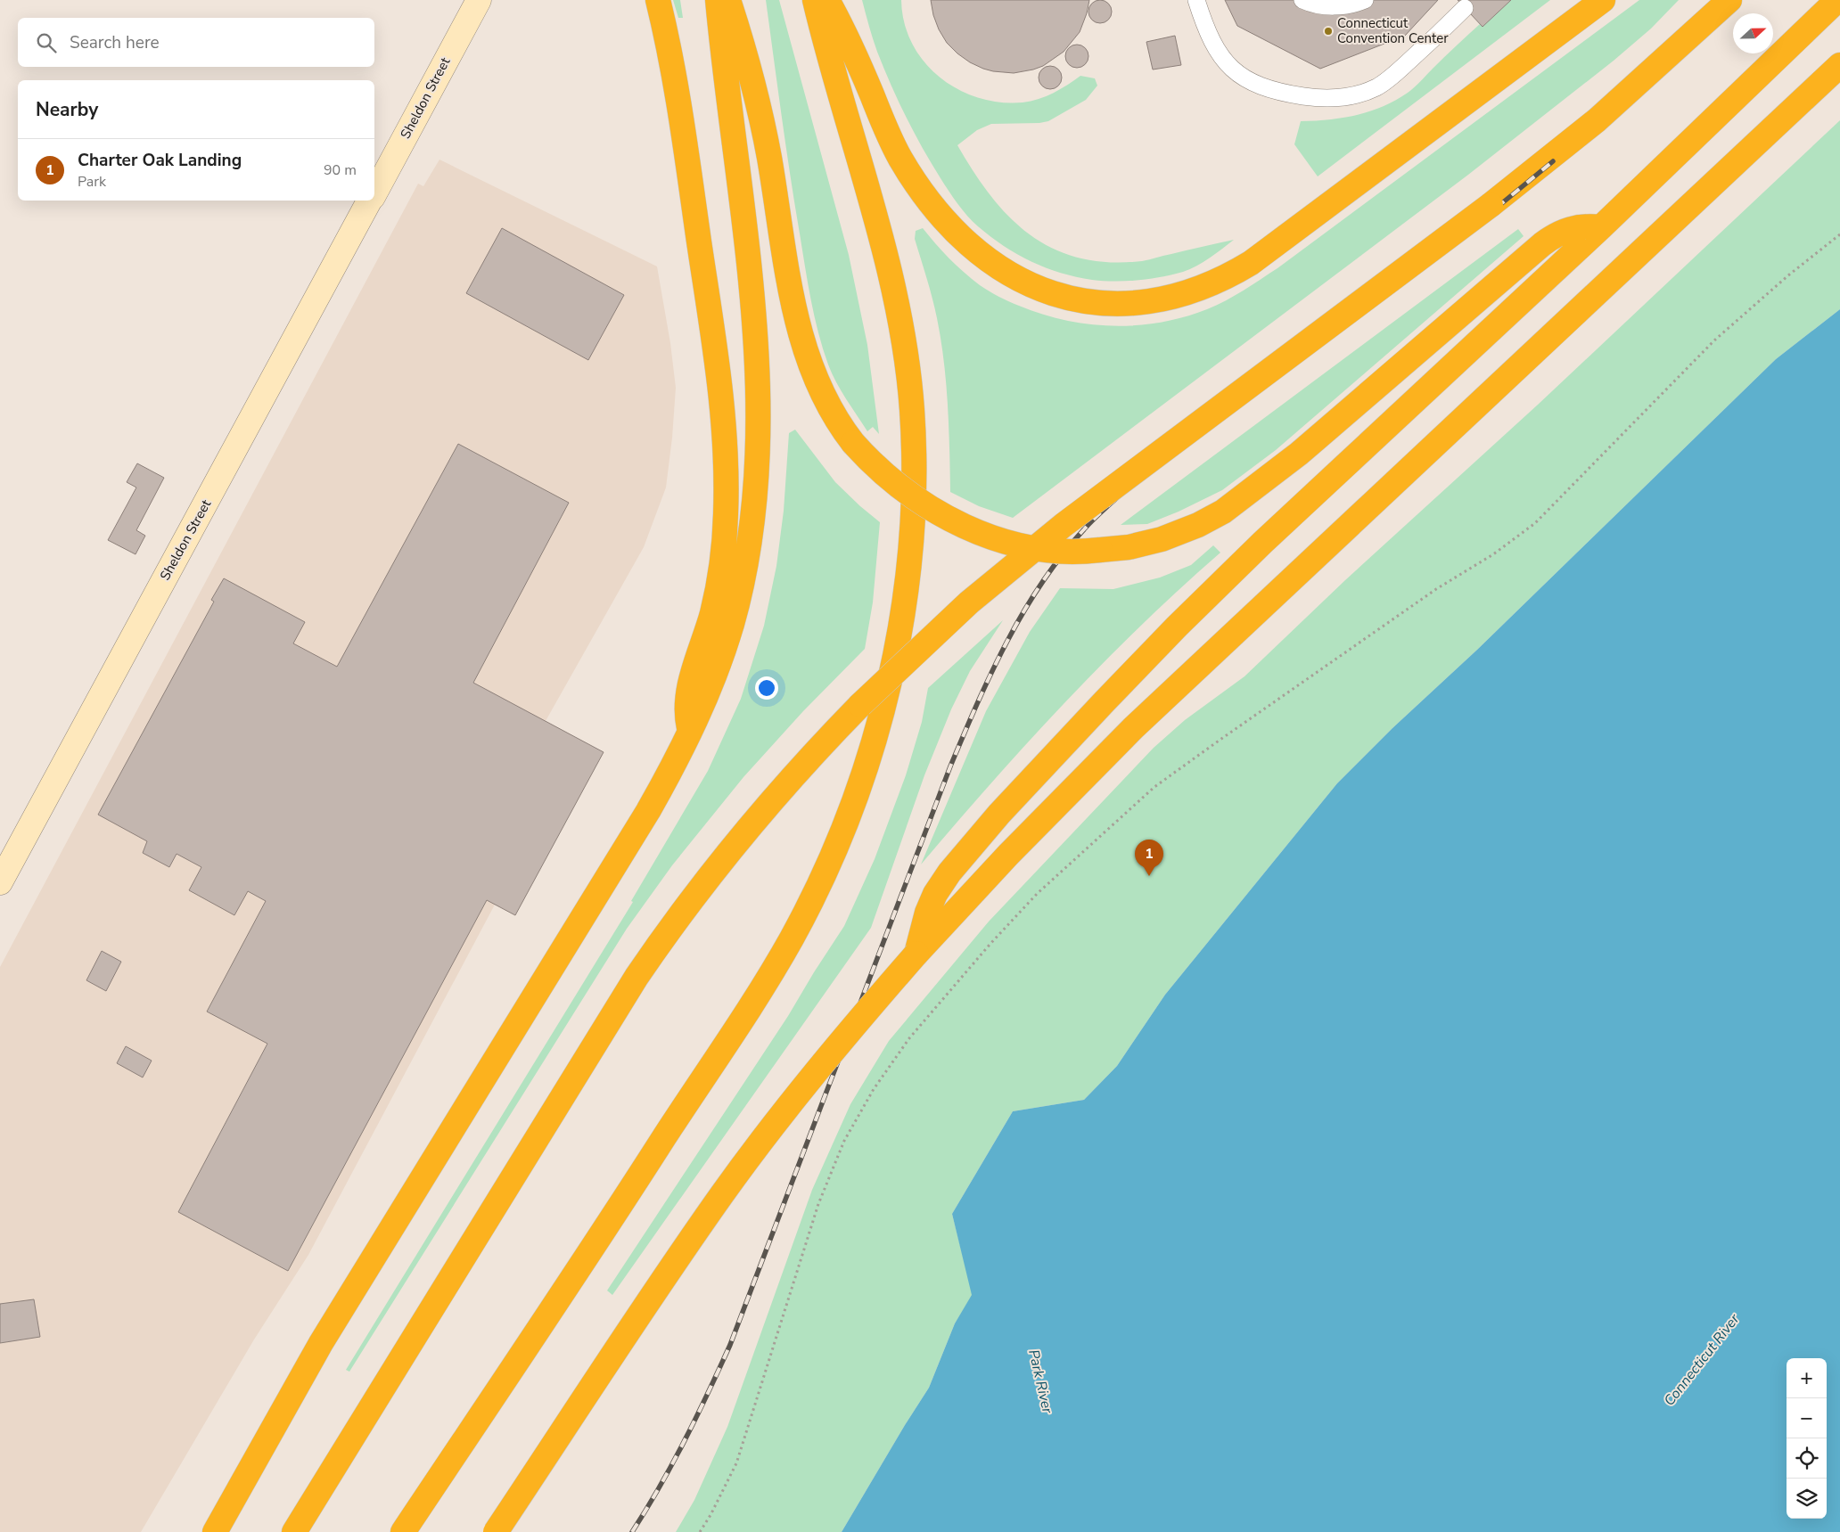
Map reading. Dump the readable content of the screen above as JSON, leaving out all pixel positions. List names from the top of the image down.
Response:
{
  "streets": {
    "street": ["Sheldon Street"]
  },
  "water": ["Connecticut River", "Park River"],
  "places": ["Connecticut Convention Center"],
  "north": "right",
  "page": {
    "search": "Search here",
    "heading": "Nearby",
    "list": [
      {
        "mark": "1",
        "name": "Charter Oak Landing",
        "note": "Park",
        "value": "90 m"
      }
    ],
    "pins": "1",
    "map_buttons": ["+", "−"]
  }
}
